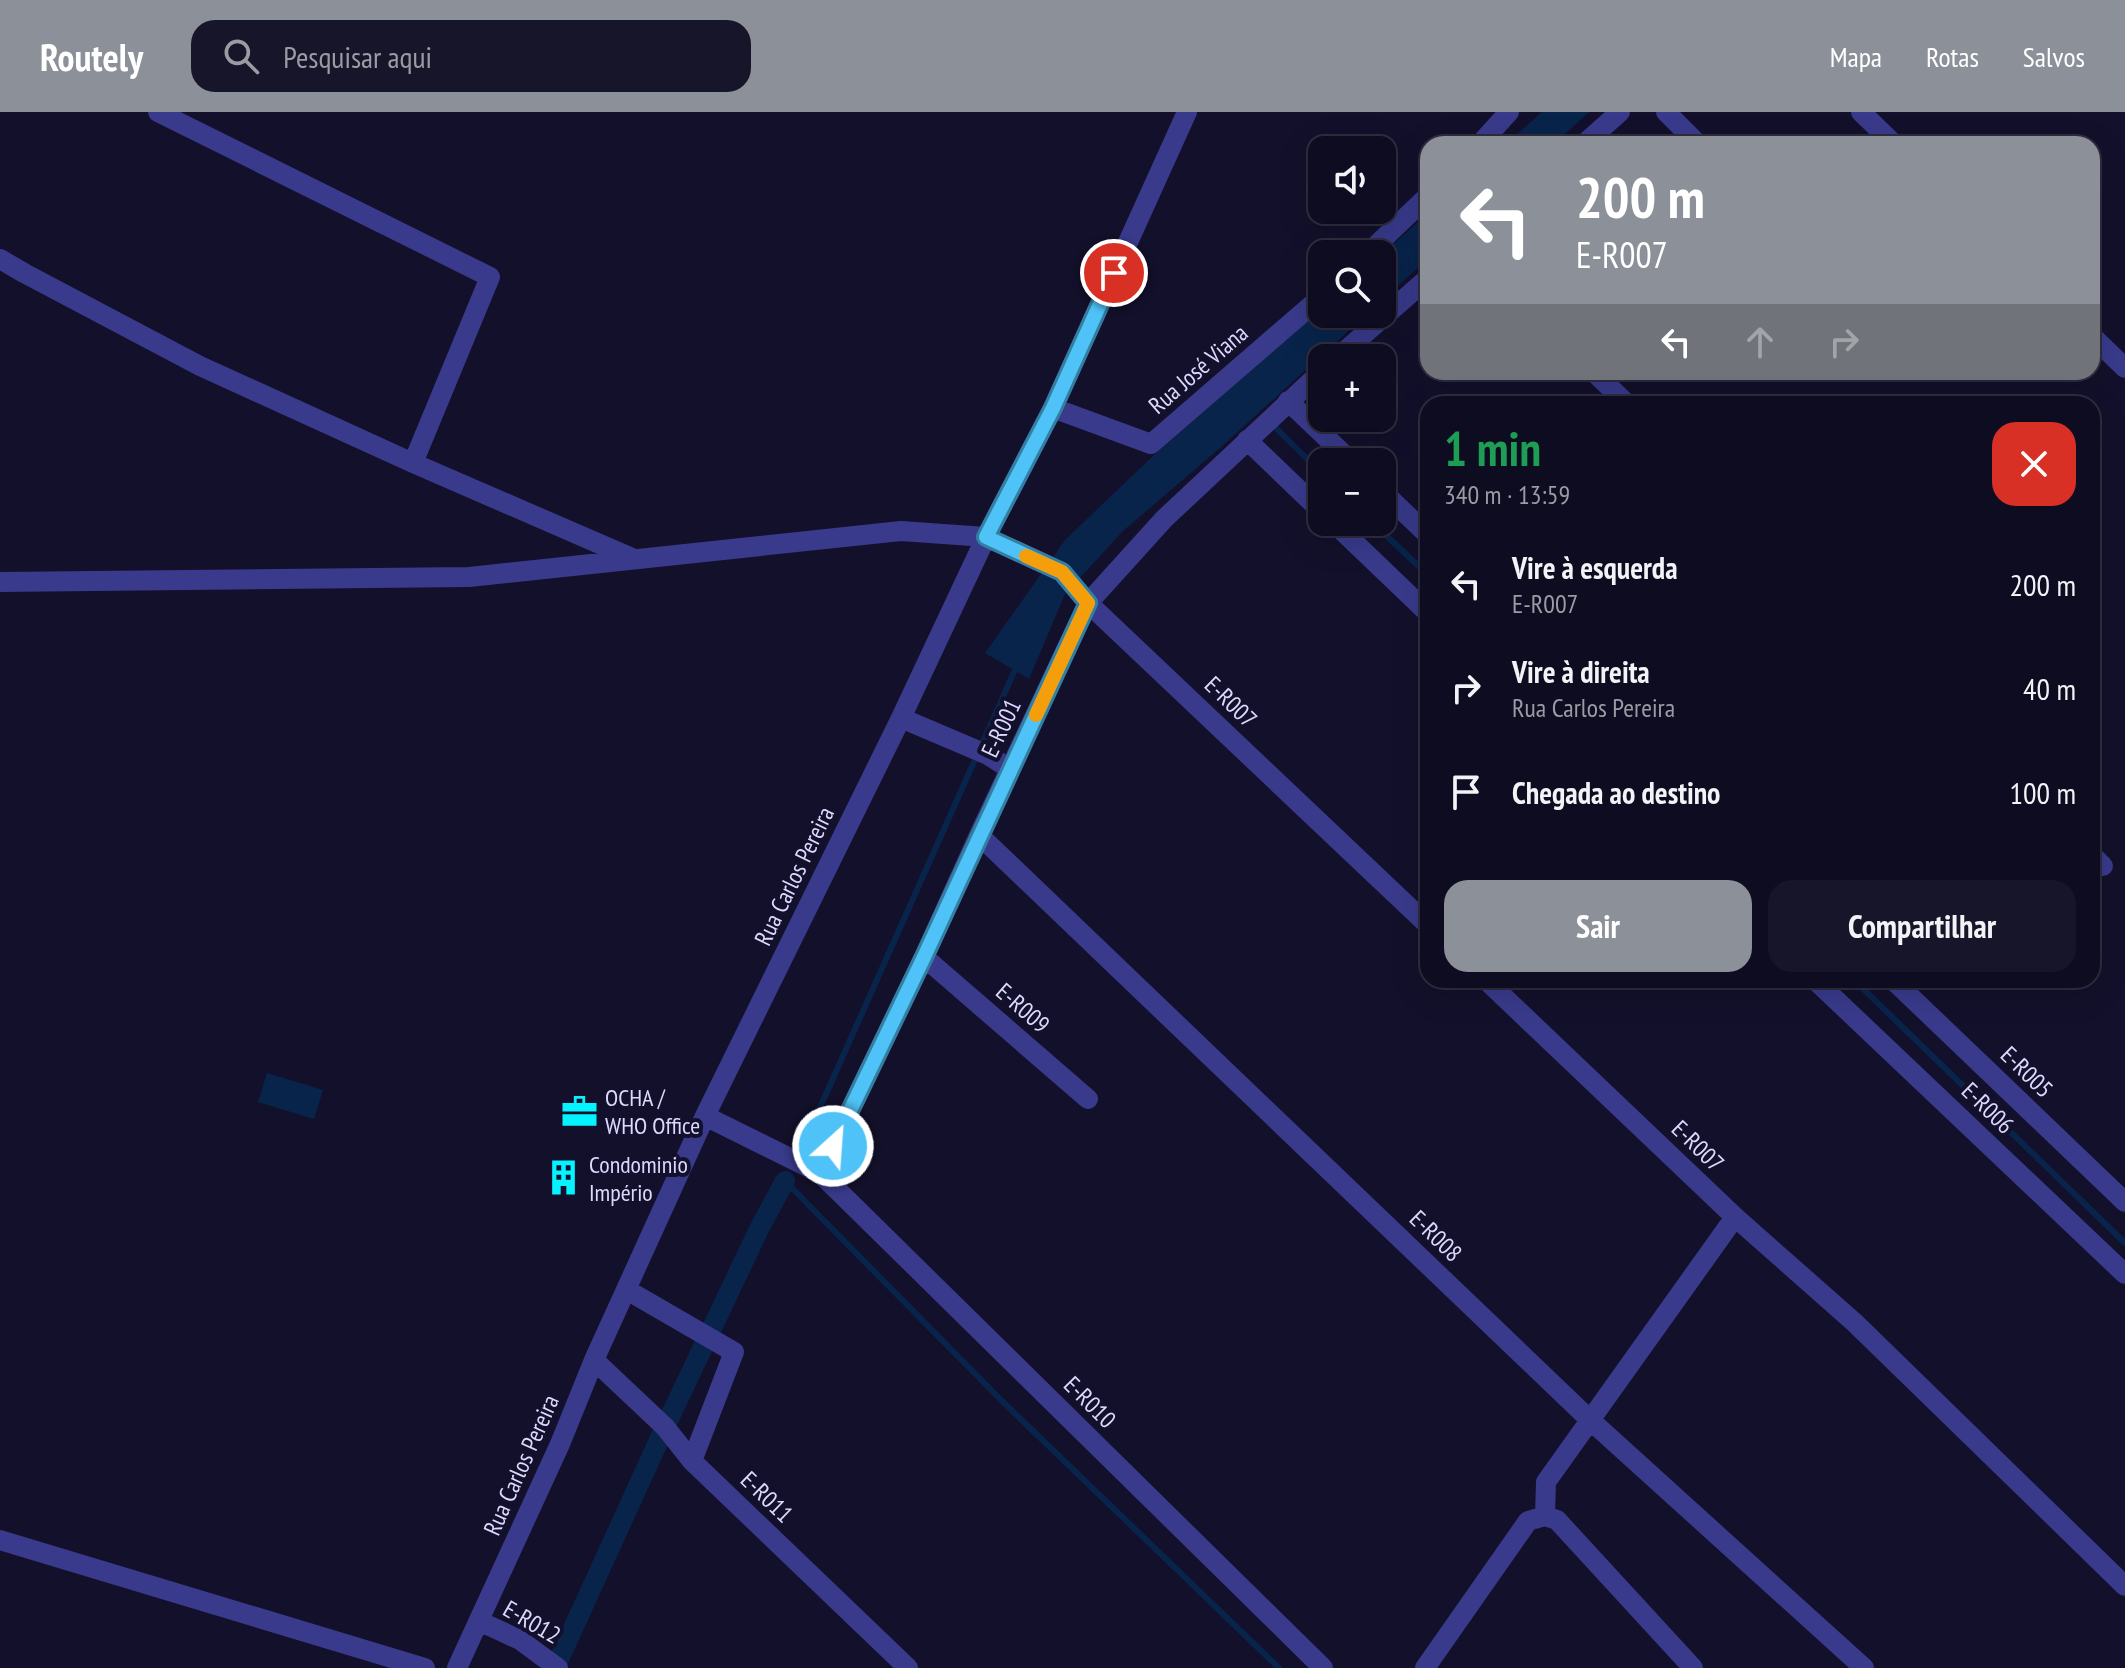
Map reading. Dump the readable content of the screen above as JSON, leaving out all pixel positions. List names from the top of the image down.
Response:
{
  "streets": {
    "street": [
      "Rua José Viana",
      "E-R007",
      "E-R001",
      "Rua Carlos Pereira",
      "E-R009",
      "E-R005",
      "E-R006",
      "E-R008",
      "E-R010",
      "E-R011",
      "E-R012"
    ]
  },
  "crossings": [
    ["Rua José Viana", "Rua Carlos Pereira"],
    ["E-R007", "E-R001"],
    ["E-R007", "Rua Carlos Pereira"],
    ["E-R001", "E-R009"],
    ["E-R001", "E-R008"],
    ["E-R001", "E-R010"],
    ["Rua Carlos Pereira", "E-R010"],
    ["Rua Carlos Pereira", "E-R011"],
    ["Rua Carlos Pereira", "E-R012"]
  ],
  "places": {
    "office": ["OCHA / WHO Office"],
    "building": ["Condominio Império"]
  },
  "page": {
    "header": "Routely",
    "search": "Pesquisar aqui",
    "nav": ["Mapa", "Rotas", "Salvos"],
    "map_buttons": ["+", "−"],
    "turn": ["200 m", "E-R007"],
    "heading": ["1 min", "340 m · 13:59"],
    "list": [
      {
        "name": "Vire à esquerda",
        "note": "E-R007",
        "value": "200 m"
      },
      {
        "name": "Vire à direita",
        "note": "Rua Carlos Pereira",
        "value": "40 m"
      },
      {
        "name": "Chegada ao destino",
        "value": "100 m"
      }
    ],
    "buttons": ["Sair", "Compartilhar"]
  }
}
